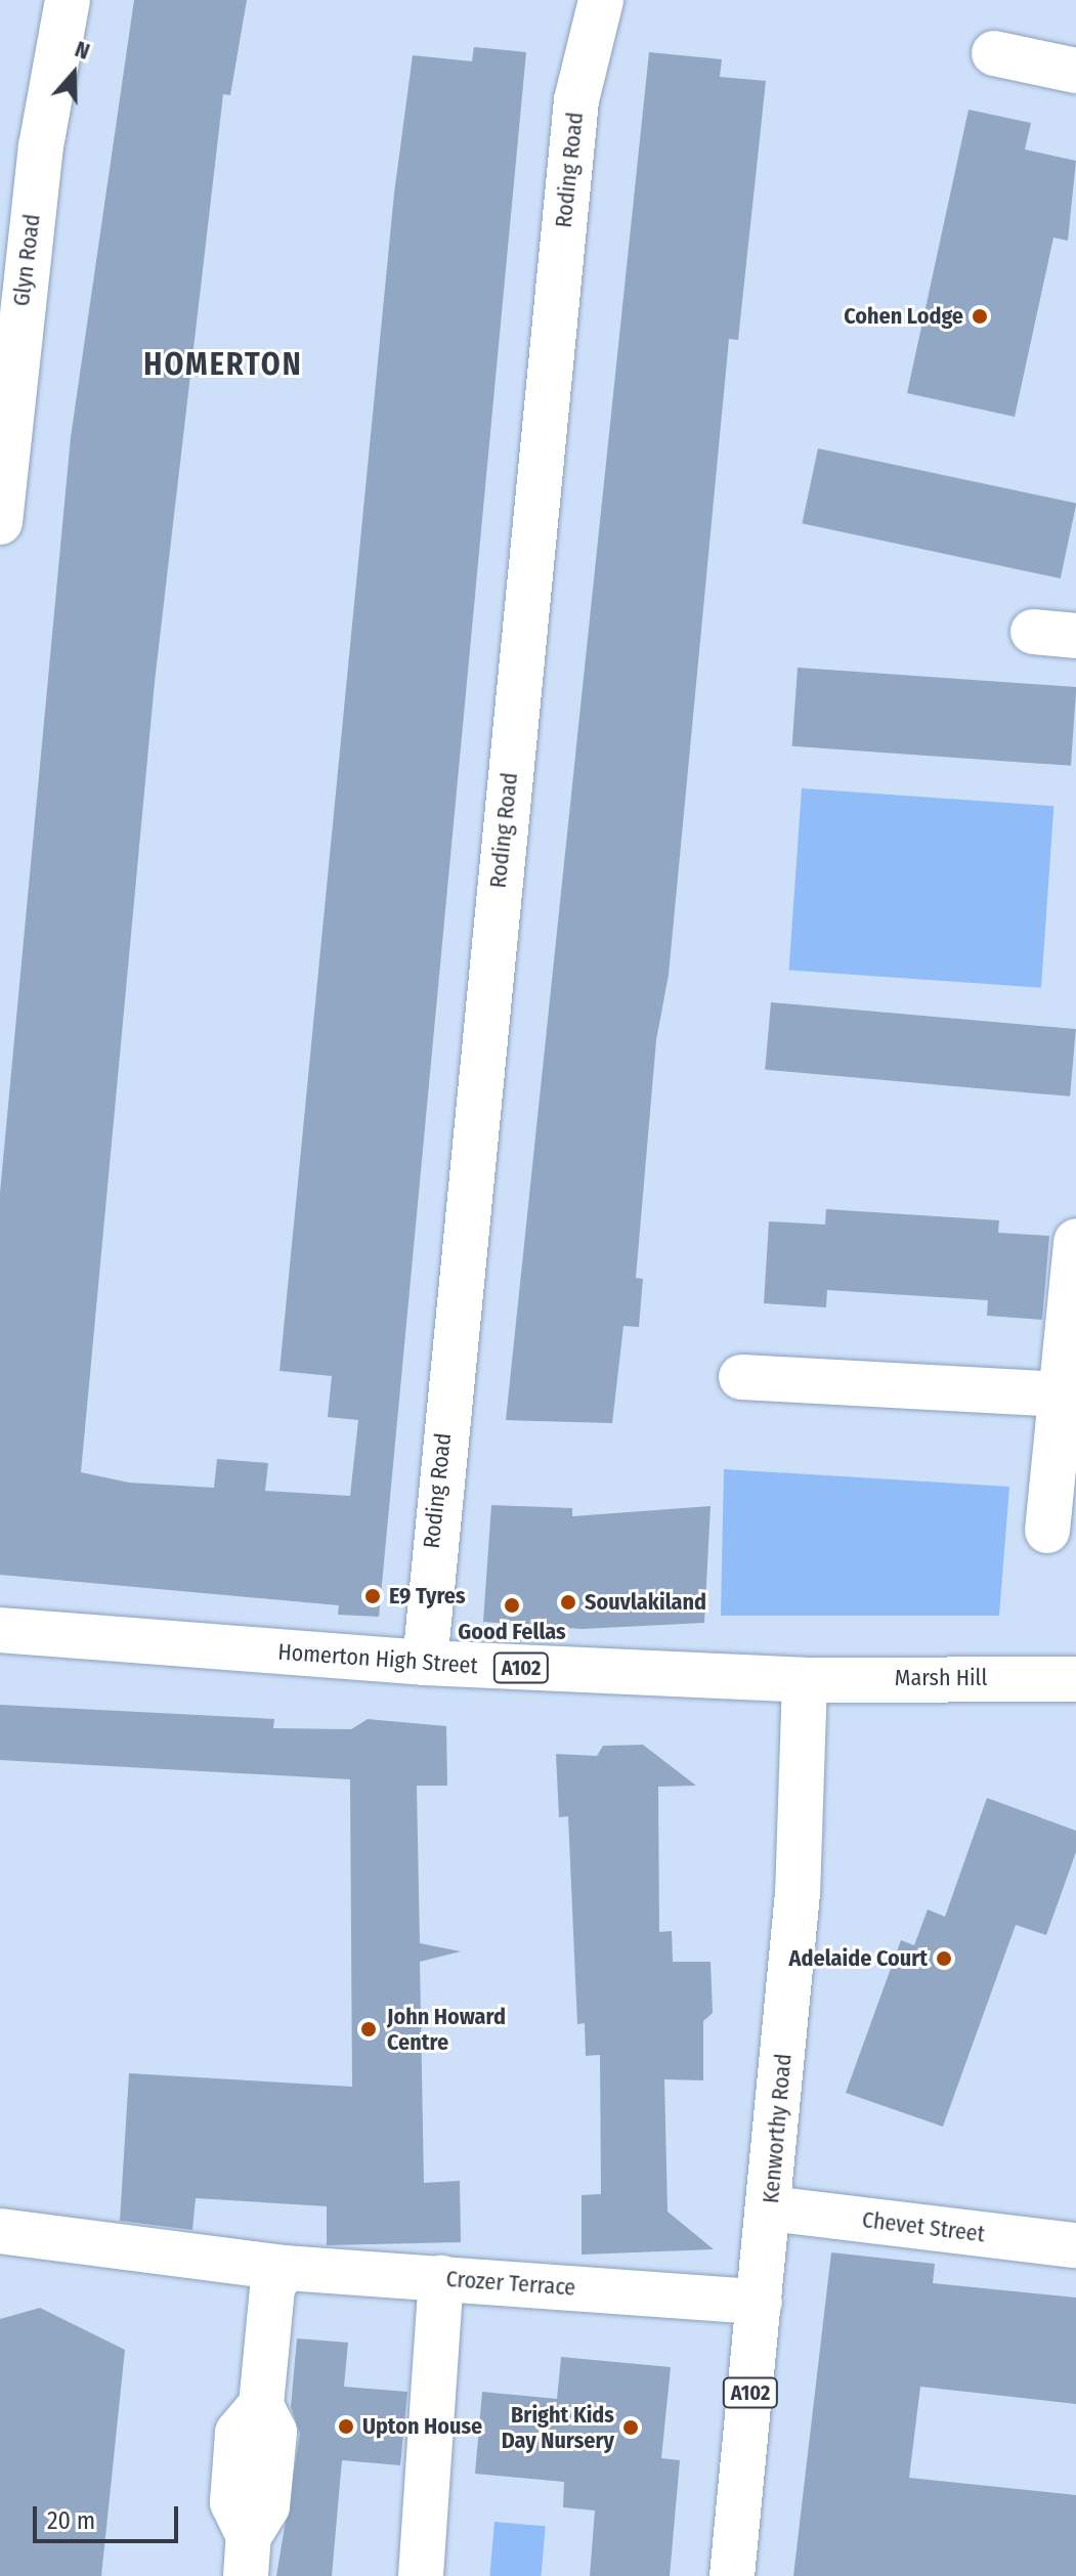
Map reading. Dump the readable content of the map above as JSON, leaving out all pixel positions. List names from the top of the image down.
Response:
{
  "streets": {
    "main road": [
      "Roding Road",
      "Glyn Road",
      "Homerton High Street",
      "A102",
      "Marsh Hill",
      "Kenworthy Road",
      "Chevet Street",
      "Crozer Terrace"
    ]
  },
  "crossings": [
    ["Roding Road", "Homerton High Street"],
    ["Homerton High Street", "Marsh Hill"],
    ["Homerton High Street", "Kenworthy Road"],
    ["Marsh Hill", "Kenworthy Road"],
    ["Kenworthy Road", "Chevet Street"],
    ["Kenworthy Road", "Crozer Terrace"]
  ],
  "districts": ["HOMERTON"],
  "places": [
    "Cohen Lodge",
    "E9 Tyres",
    "Souvlakiland",
    "Good Fellas",
    "Adelaide Court",
    "John Howard Centre",
    "Upton House",
    "Bright Kids Day Nursery"
  ],
  "scale_bar": "20 m",
  "north": "top"
}
